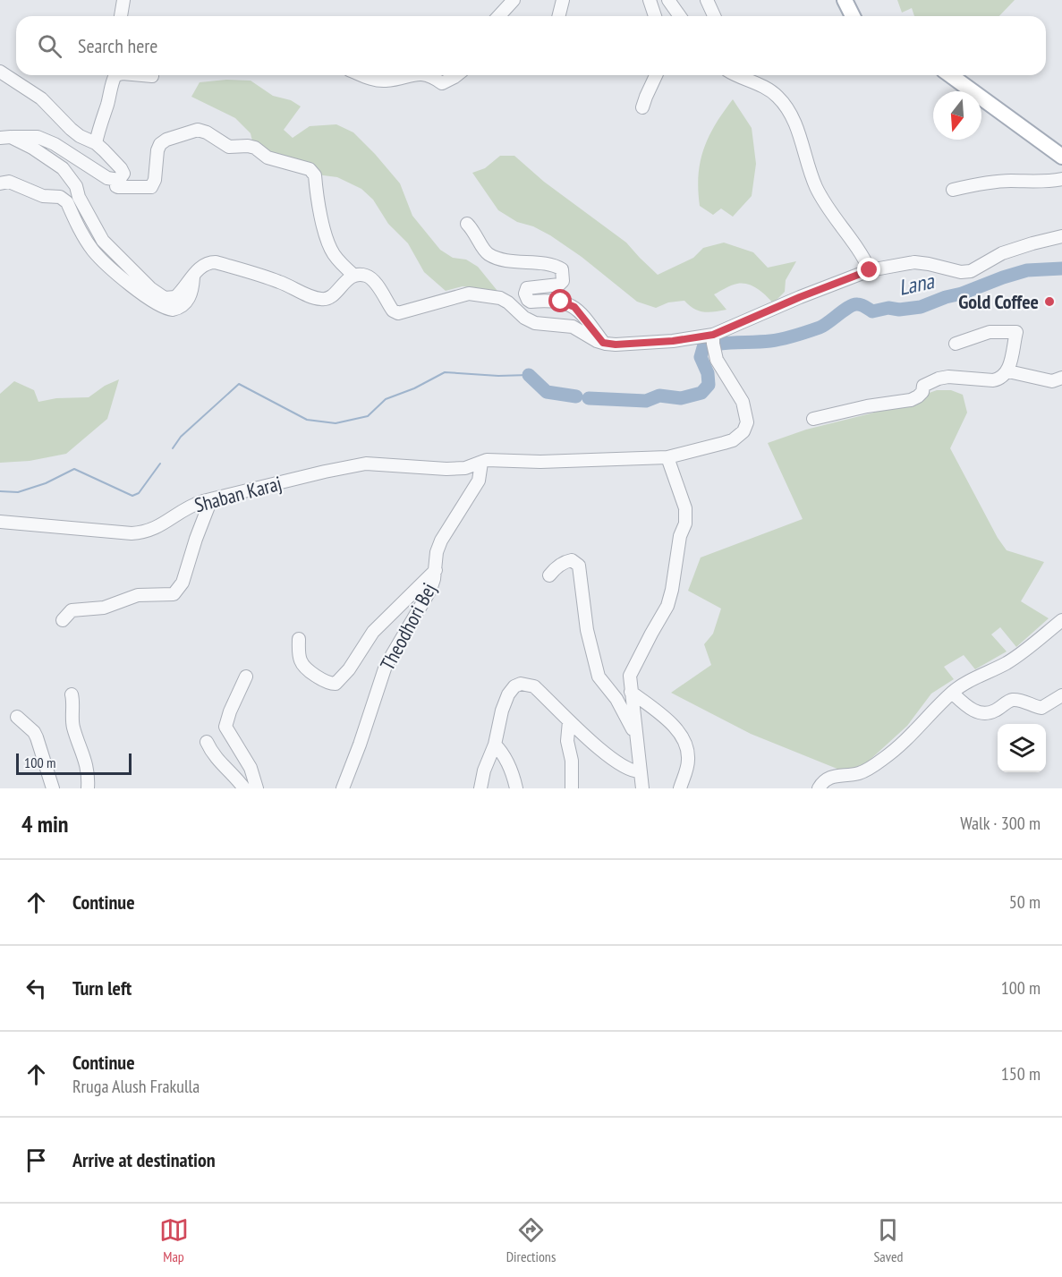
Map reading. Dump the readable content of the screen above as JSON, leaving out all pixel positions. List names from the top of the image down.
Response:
{
  "streets": {
    "street": ["Shaban Karaj", "Theodhori Bej"]
  },
  "crossings": [
    ["Shaban Karaj", "Theodhori Bej"]
  ],
  "water": ["Lana"],
  "places": ["Gold Coffee"],
  "scale_bar": "100 m",
  "north": "bottom",
  "page": {
    "search": "Search here",
    "scale": "100 m",
    "heading": ["4 min", "Walk · 300 m"],
    "list": [
      ["Continue", "50 m"],
      ["Turn left", "100 m"],
      ["Continue", "Rruga Alush Frakulla", "150 m"],
      "Arrive at destination"
    ],
    "nav": ["Map", "Directions", "Saved"]
  }
}
